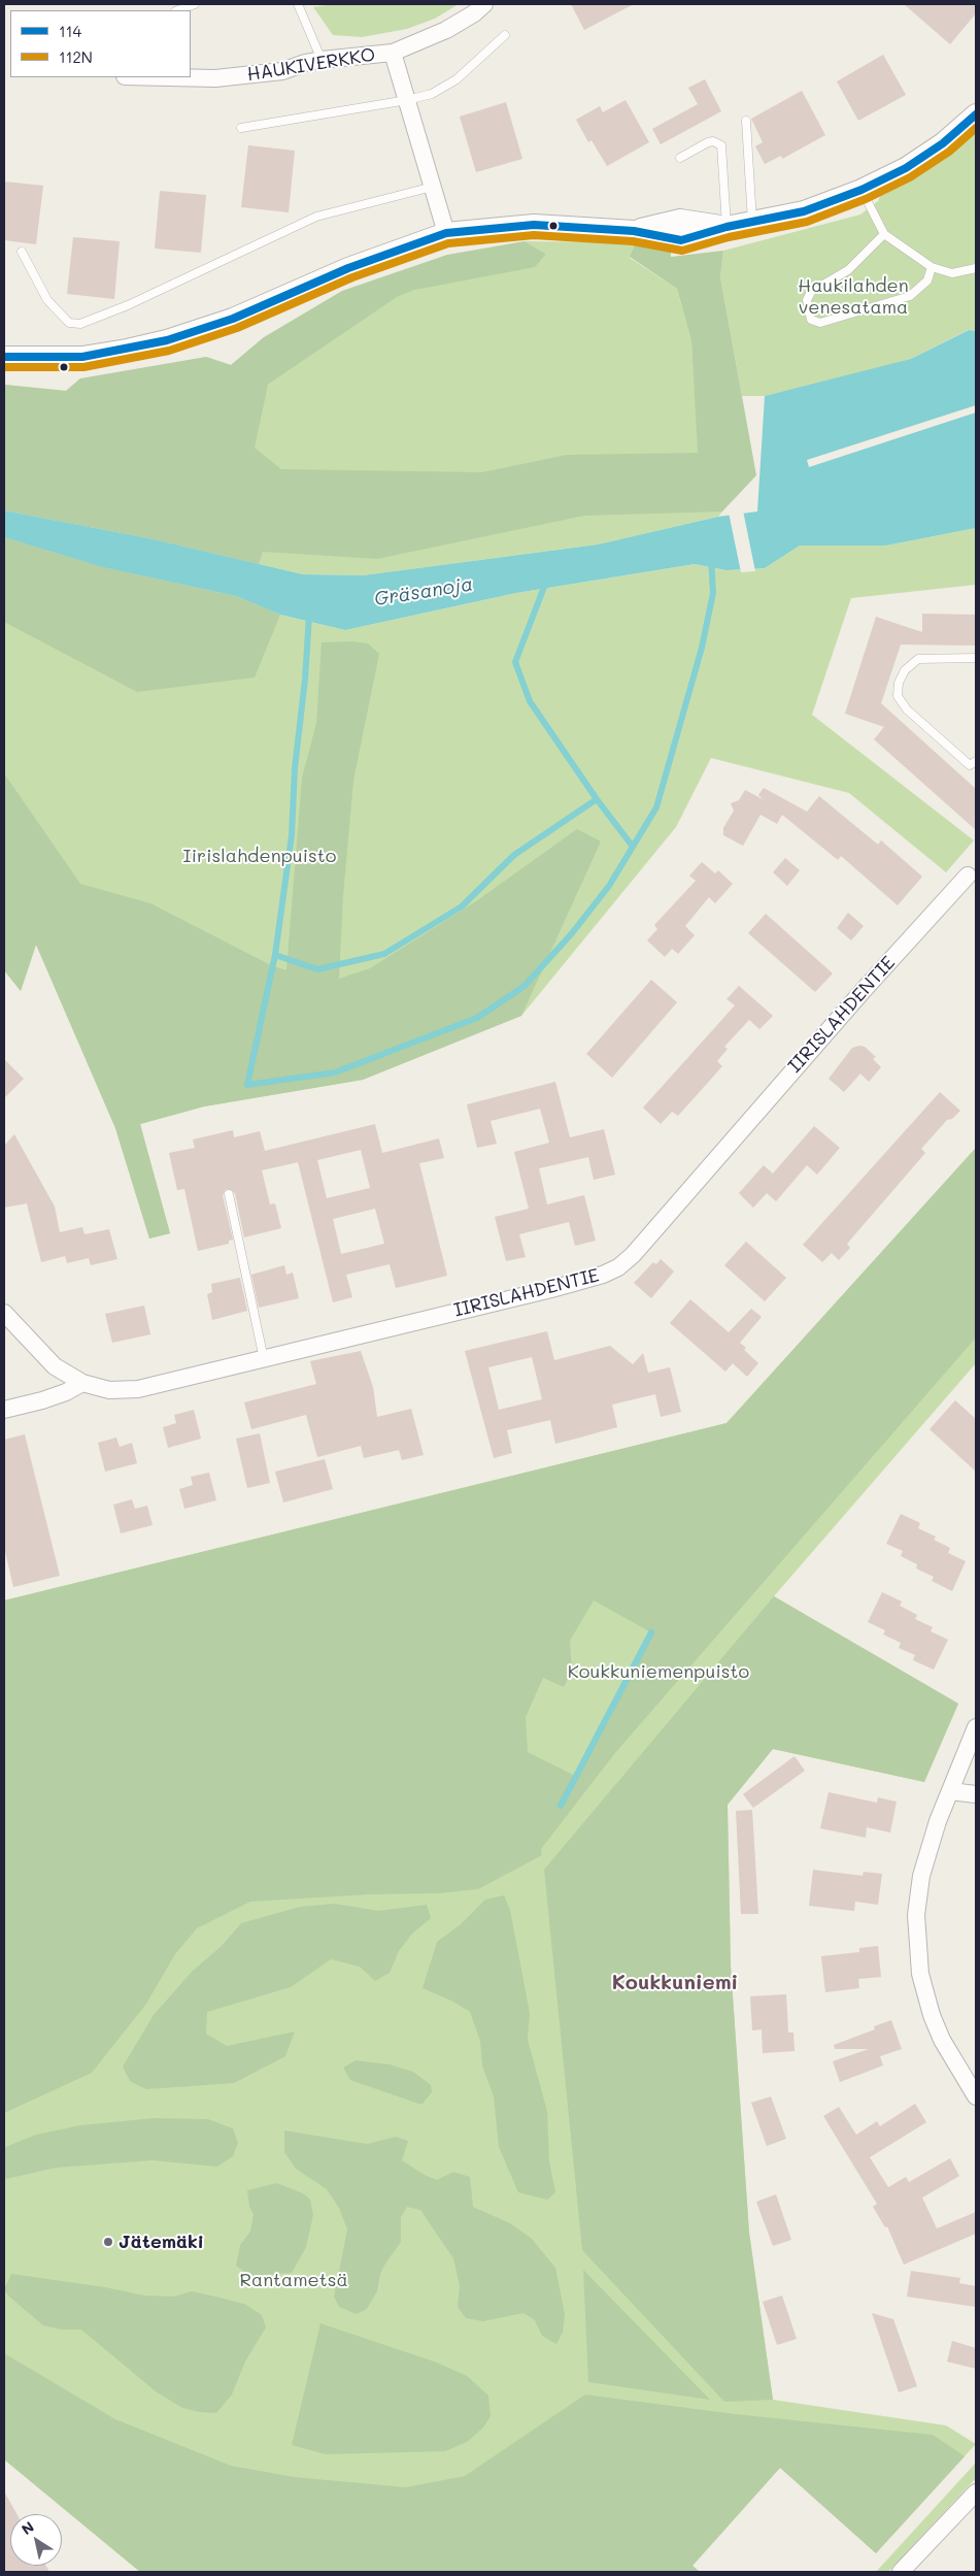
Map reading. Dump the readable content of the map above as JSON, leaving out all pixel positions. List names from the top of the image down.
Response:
{
  "streets": {
    "street": ["HAUKIVERKKO", "IIRISLAHDENTIE"]
  },
  "districts": ["Koukkuniemi"],
  "water": ["Gräsanoja"],
  "parks": [
    "Haukilahden venesatama",
    "Iirislahdenpuisto",
    "Koukkuniemenpuisto",
    "Rantametsä"
  ],
  "places": ["Jätemäki"],
  "lines": ["transit line 114", "transit line 112N"],
  "legend": ["114", "112N"],
  "north": "top left"
}
